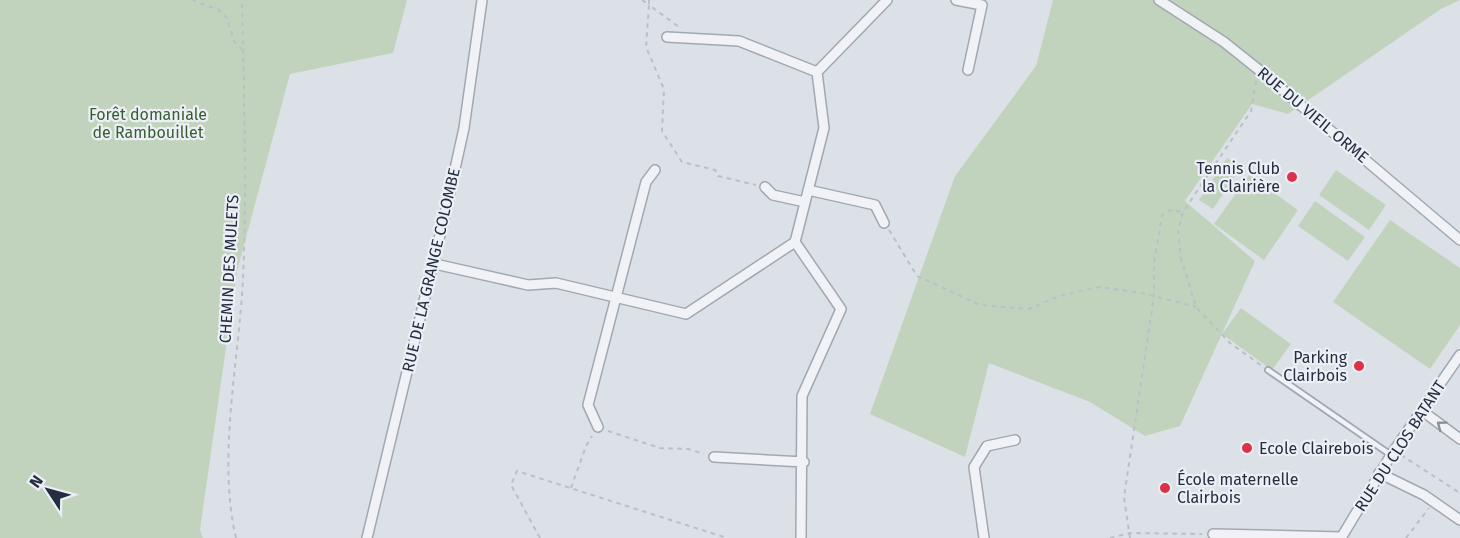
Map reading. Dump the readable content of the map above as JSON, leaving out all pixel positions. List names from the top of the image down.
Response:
{
  "streets": {
    "street": ["RUE DU VIEIL ORME", "RUE DE LA GRANGE COLOMBE", "RUE DU CLOS BATANT"],
    "path": ["CHEMIN DES MULETS"]
  },
  "parks": ["Forêt domaniale de Rambouillet"],
  "places": [
    "Tennis Club la Clairière",
    "Parking Clairbois",
    "Ecole Clairebois",
    "École maternelle Clairbois"
  ],
  "north": "top left"
}
